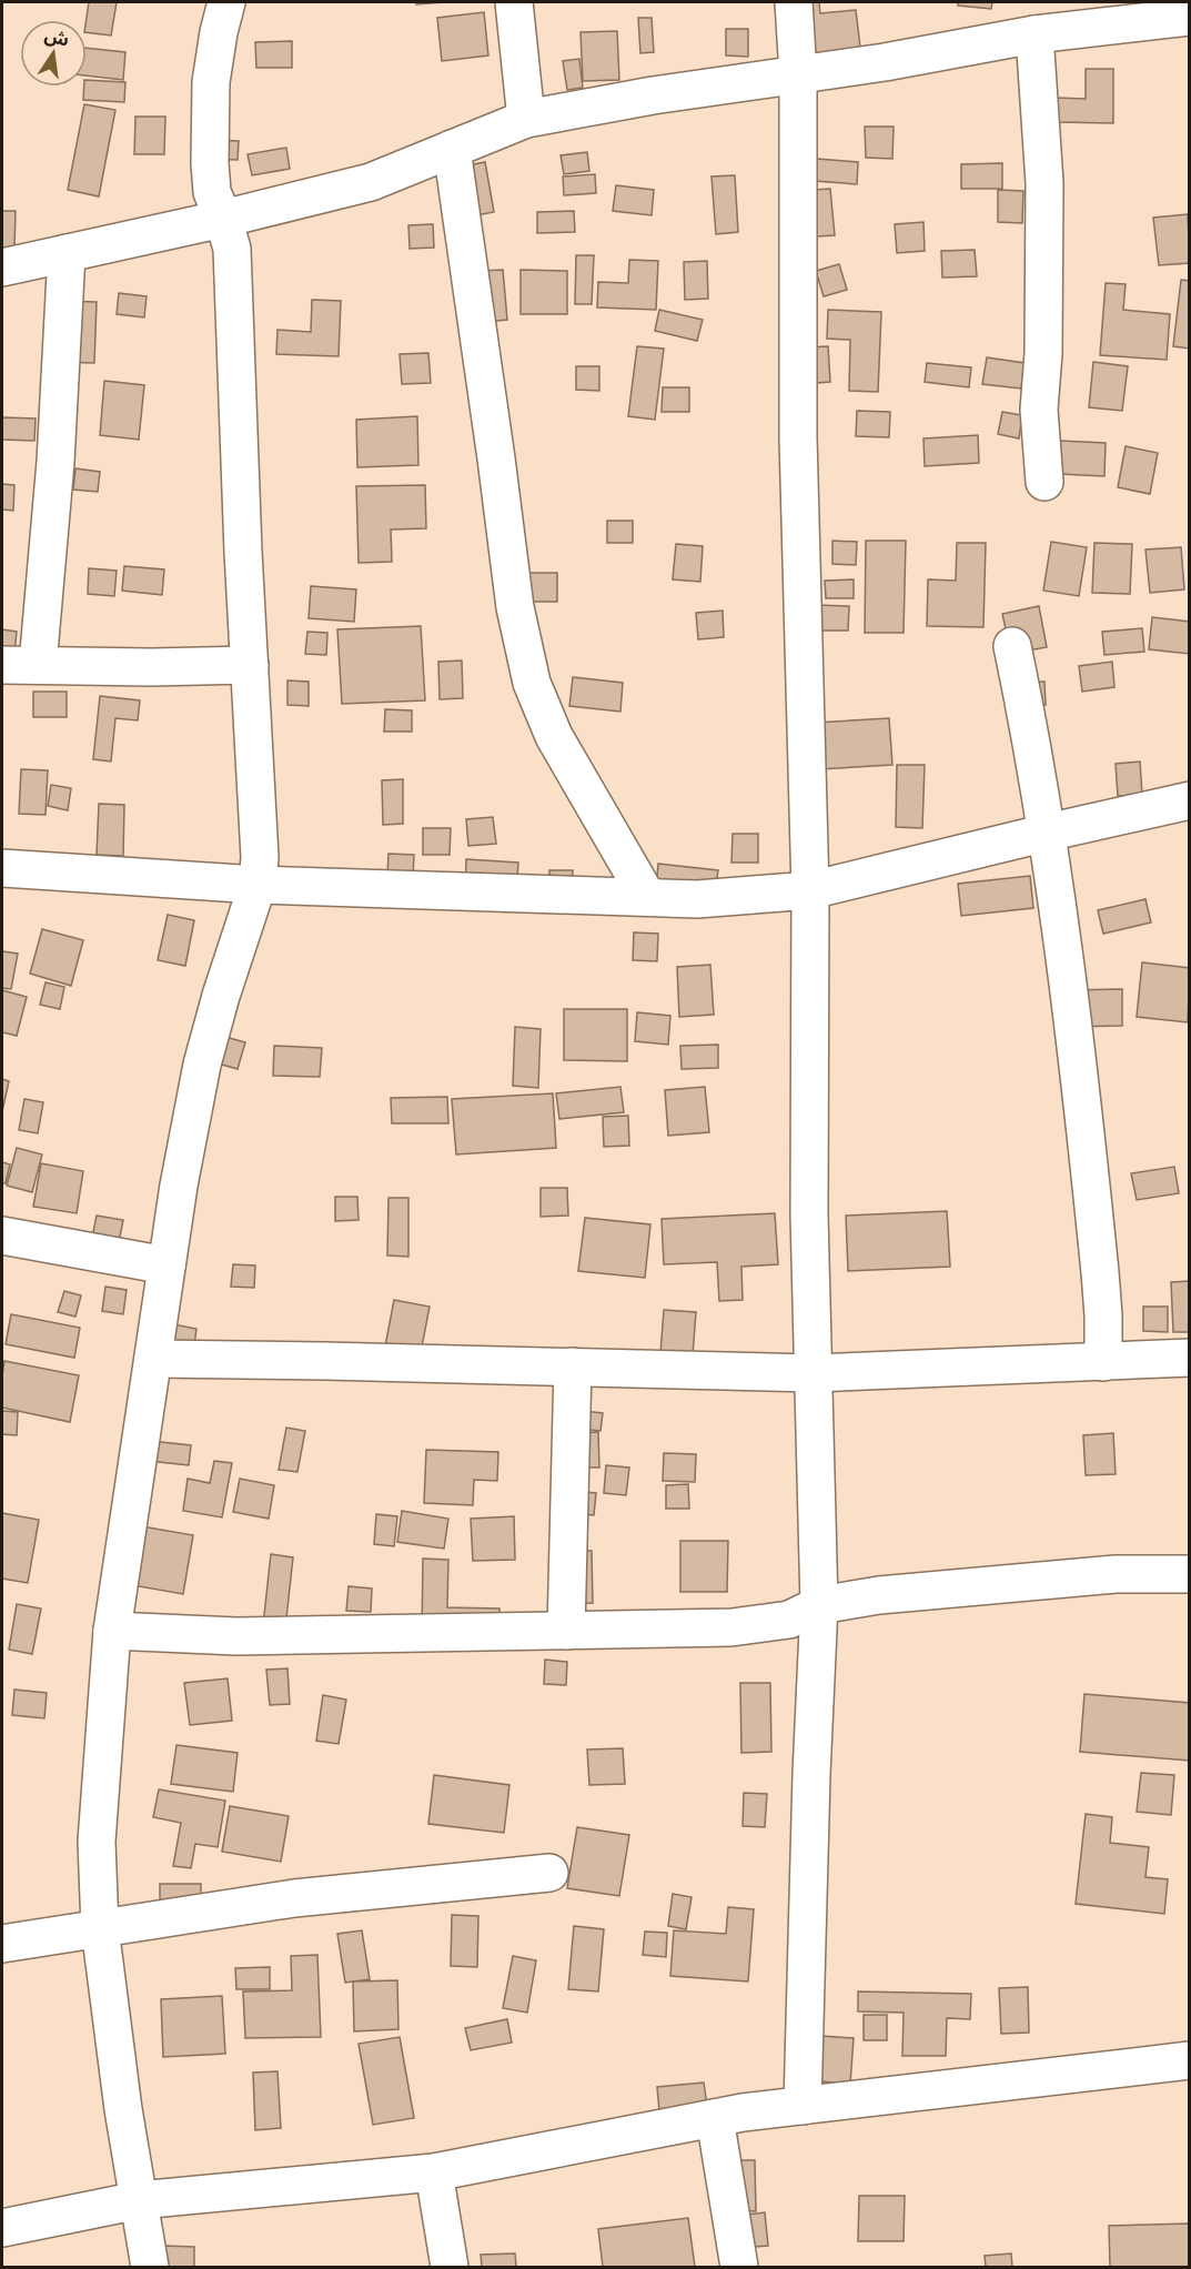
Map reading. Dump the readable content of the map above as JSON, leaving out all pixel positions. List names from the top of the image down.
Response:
{
  "north": "top"
}
